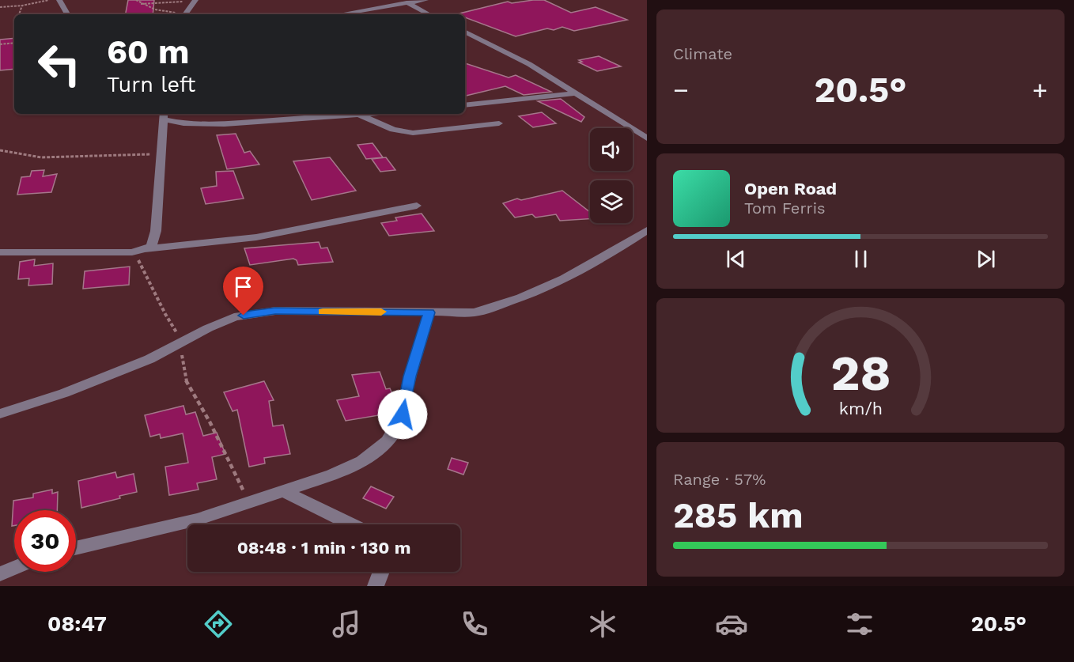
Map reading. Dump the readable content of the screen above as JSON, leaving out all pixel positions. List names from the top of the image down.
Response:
{
  "page": {
    "tile": [
      "Climate",
      ["Range · 57%", "285 km"]
    ],
    "turn": ["60 m", "Turn left"],
    "heat": ["−", "20.5°", "+"],
    "song": ["Open Road", "Tom Ferris"],
    "limit": "30",
    "trip": "08:48 · 1 min · 130 m",
    "tabs": ["08:47", "20.5°"],
    "gauge": ["28", "km/h"]
  }
}
